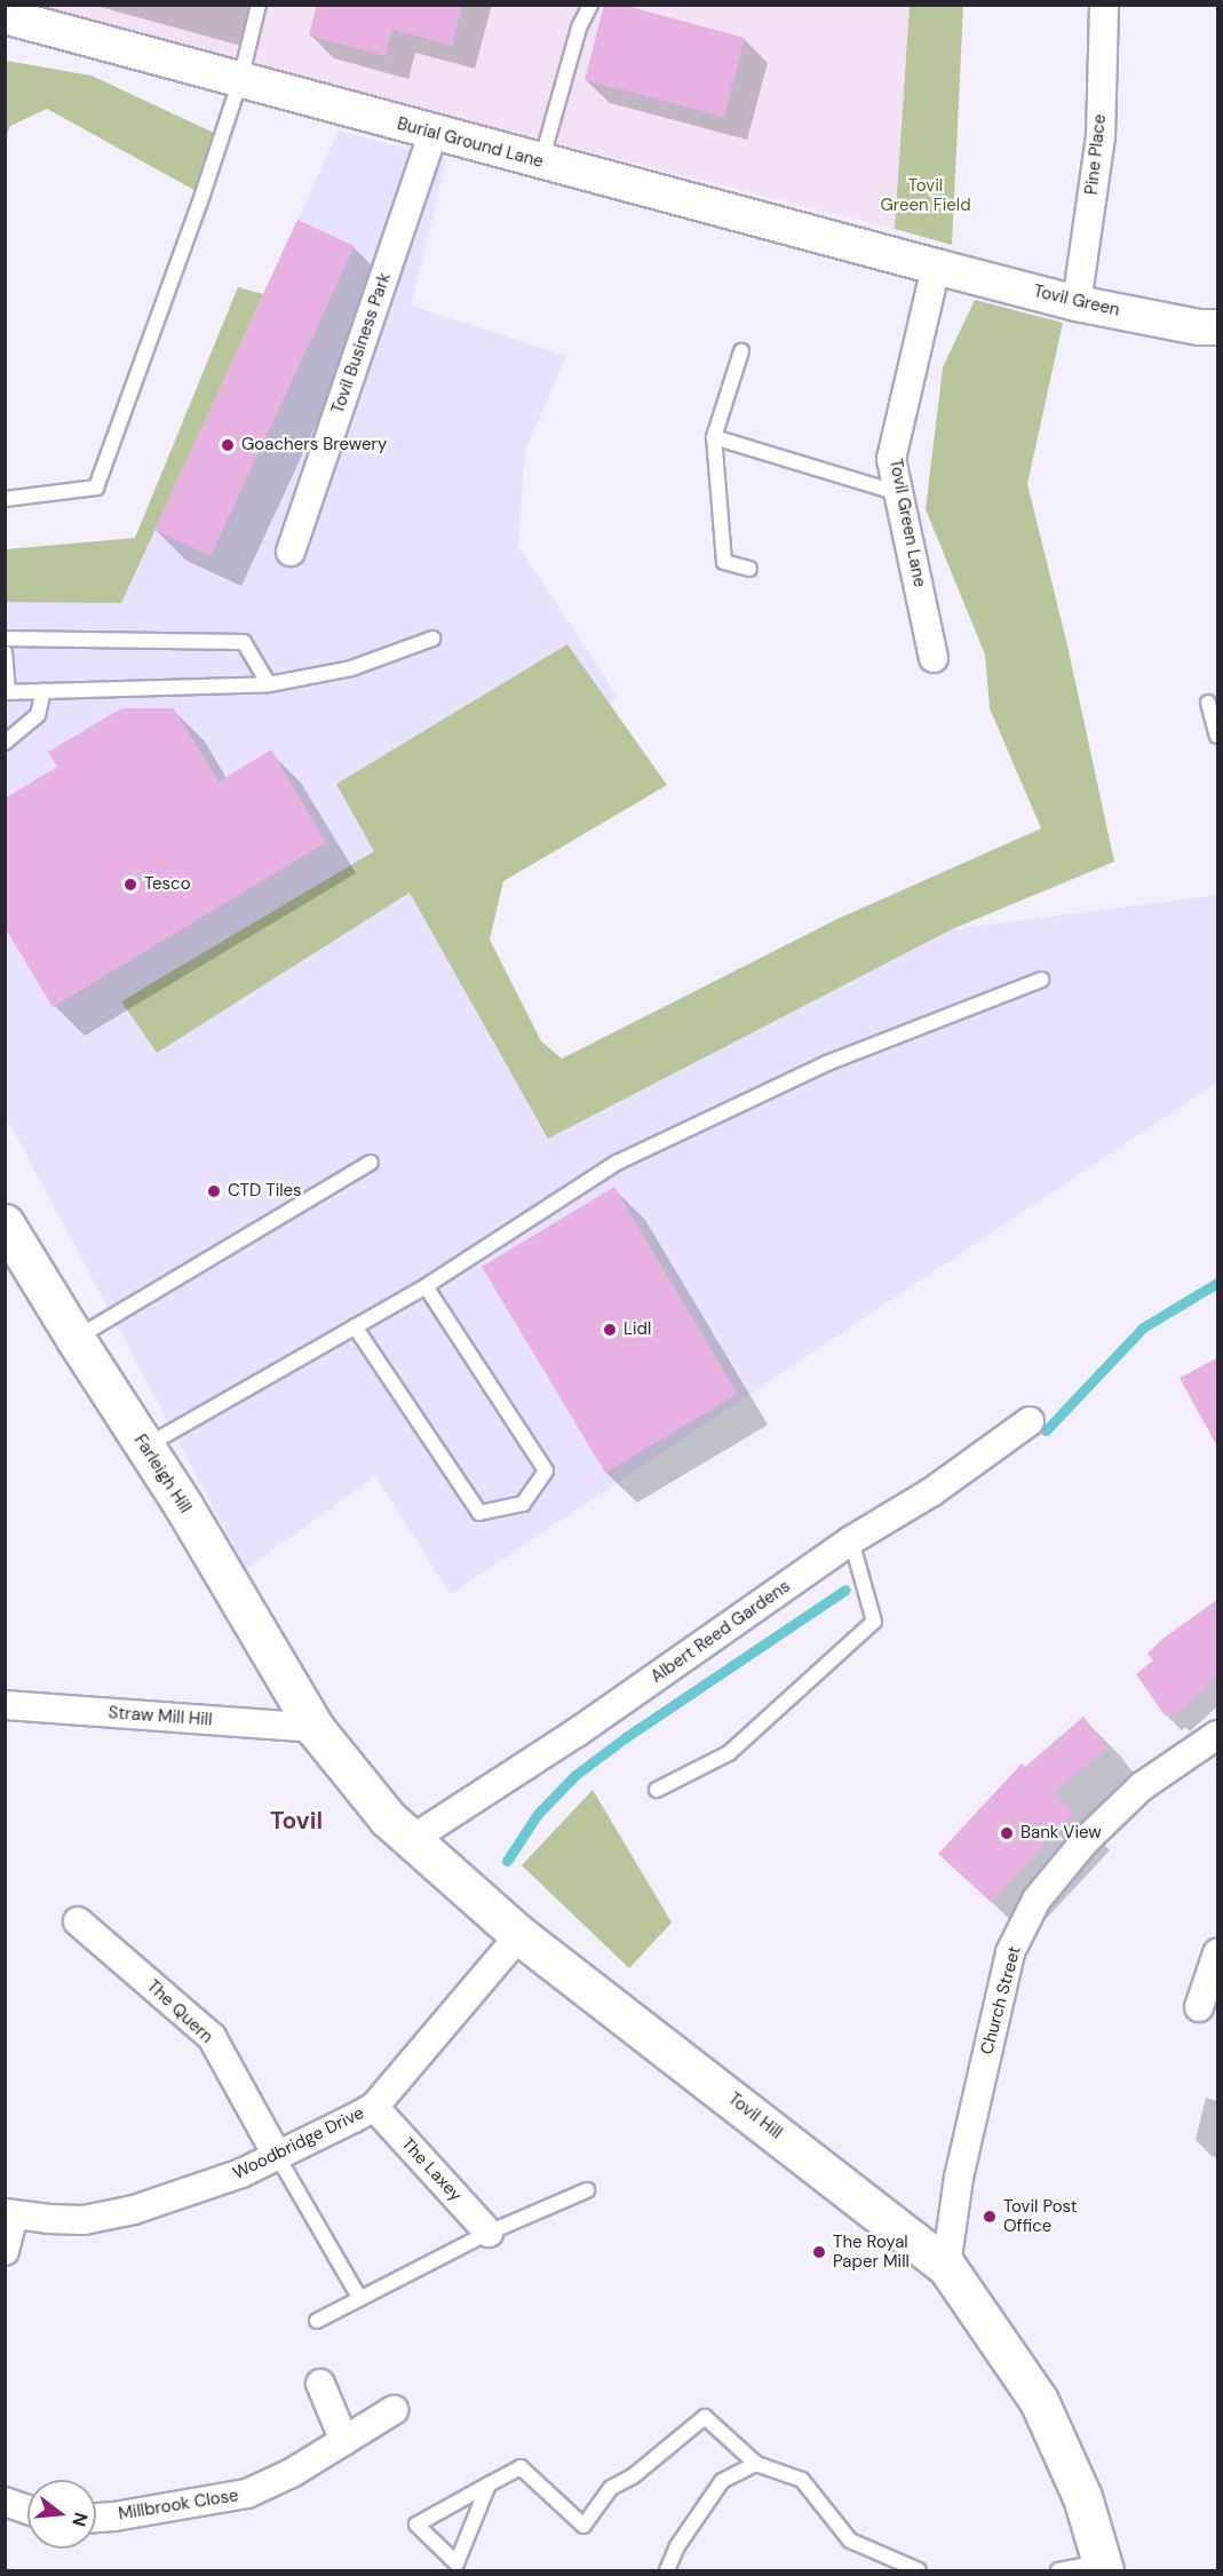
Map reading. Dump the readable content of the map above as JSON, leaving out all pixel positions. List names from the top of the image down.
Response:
{
  "streets": {
    "main road": ["Farleigh Hill", "Tovil Hill"],
    "street": [
      "Burial Ground Lane",
      "Pine Place",
      "Tovil Green",
      "Tovil Business Park",
      "Tovil Green Lane",
      "Albert Reed Gardens",
      "Straw Mill Hill",
      "Church Street",
      "The Quern",
      "Woodbridge Drive",
      "The Laxey",
      "Millbrook Close"
    ]
  },
  "crossings": [
    ["Burial Ground Lane", "Tovil Green"],
    ["Burial Ground Lane", "Tovil Business Park"],
    ["Burial Ground Lane", "Tovil Green Lane"],
    ["Pine Place", "Tovil Green"],
    ["Tovil Green", "Tovil Green Lane"],
    ["Farleigh Hill", "Straw Mill Hill"],
    ["Farleigh Hill", "Tovil Hill"],
    ["Albert Reed Gardens", "Tovil Hill"],
    ["Straw Mill Hill", "Tovil Hill"],
    ["Church Street", "Tovil Hill"],
    ["The Quern", "Woodbridge Drive"],
    ["Tovil Hill", "Woodbridge Drive"],
    ["Woodbridge Drive", "The Laxey"]
  ],
  "districts": ["Tovil"],
  "parks": ["Tovil Green Field"],
  "places": [
    "Goachers Brewery",
    "Tesco",
    "CTD Tiles",
    "Lidl",
    "Bank View",
    "Tovil Post Office",
    "The Royal Paper Mill"
  ],
  "north": "right"
}
